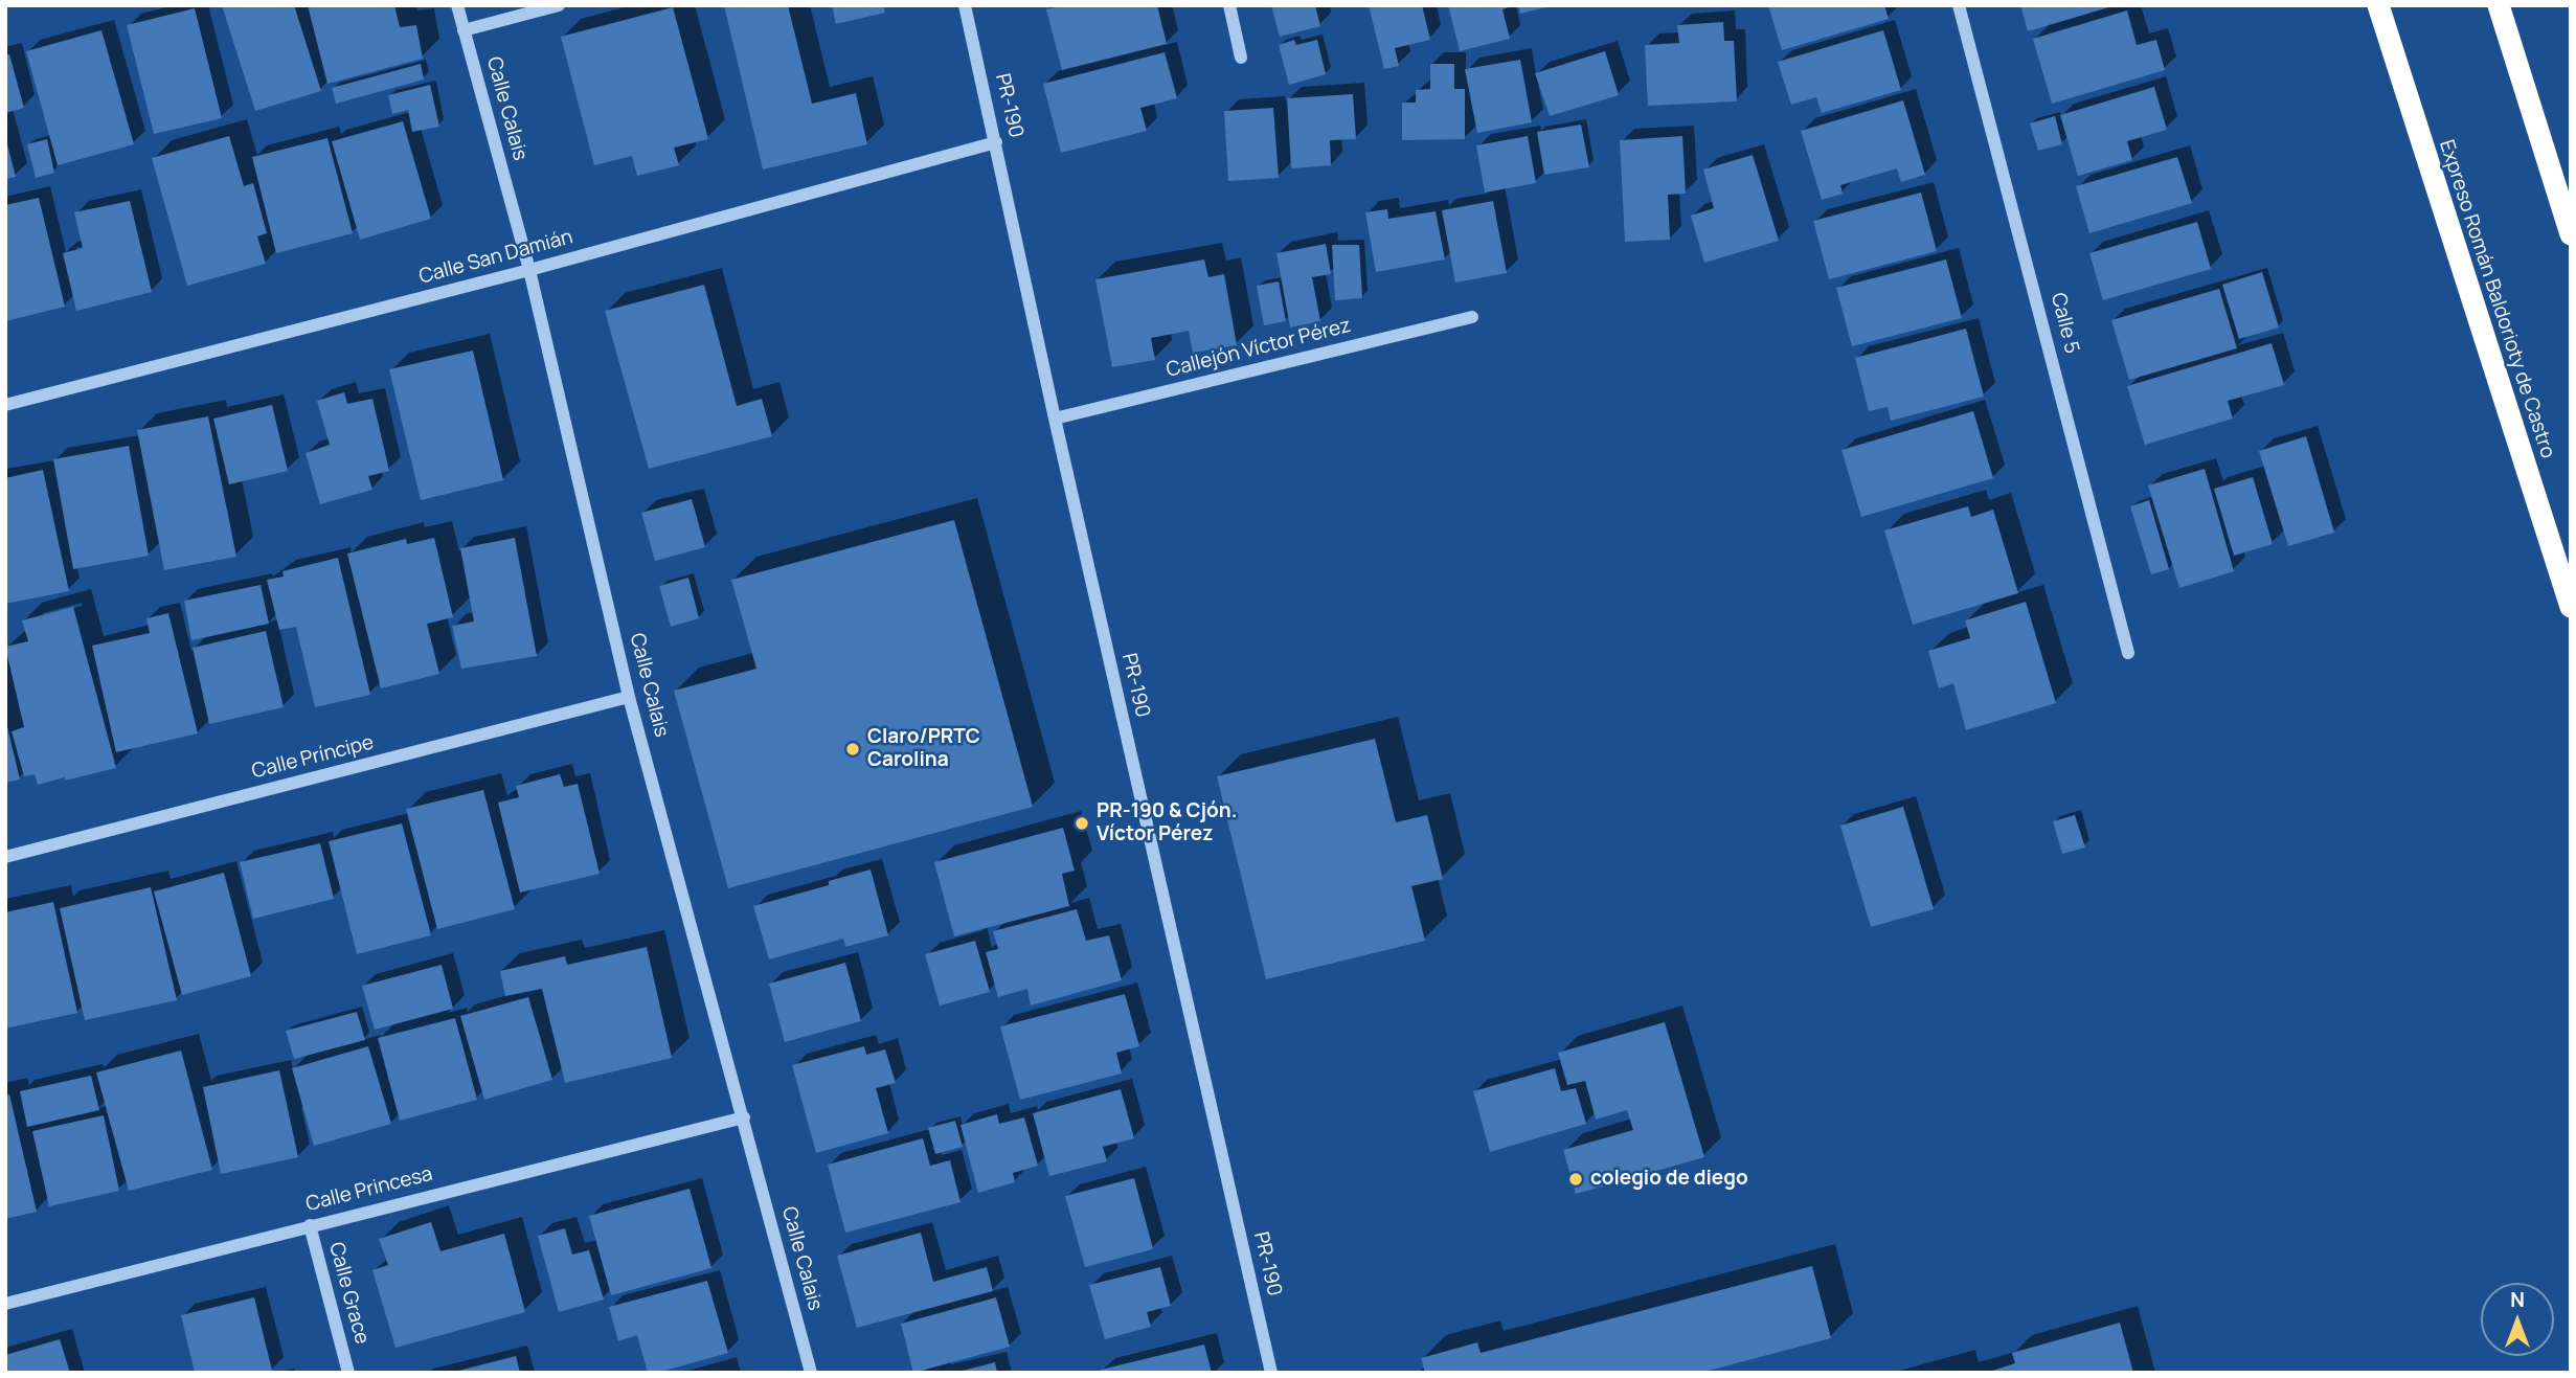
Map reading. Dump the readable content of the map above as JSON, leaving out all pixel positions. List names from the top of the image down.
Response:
{
  "streets": {
    "highway": ["Expreso Román Baldorioty de Castro"],
    "street": [
      "PR-190",
      "Calle Calais",
      "Calle San Damián",
      "Calle 5",
      "Callejón Víctor Pérez",
      "Calle Príncipe",
      "Calle Princesa",
      "Calle Grace"
    ]
  },
  "crossings": [
    ["PR-190", "Calle San Damián"],
    ["PR-190", "Callejón Víctor Pérez"],
    ["Calle Calais", "Calle San Damián"],
    ["Calle Calais", "Calle Príncipe"],
    ["Calle Calais", "Calle Princesa"],
    ["Calle Princesa", "Calle Grace"]
  ],
  "places": ["Claro/PRTC Carolina", "PR-190 & Cjón. Víctor Pérez", "colegio de diego"],
  "north": "top"
}
